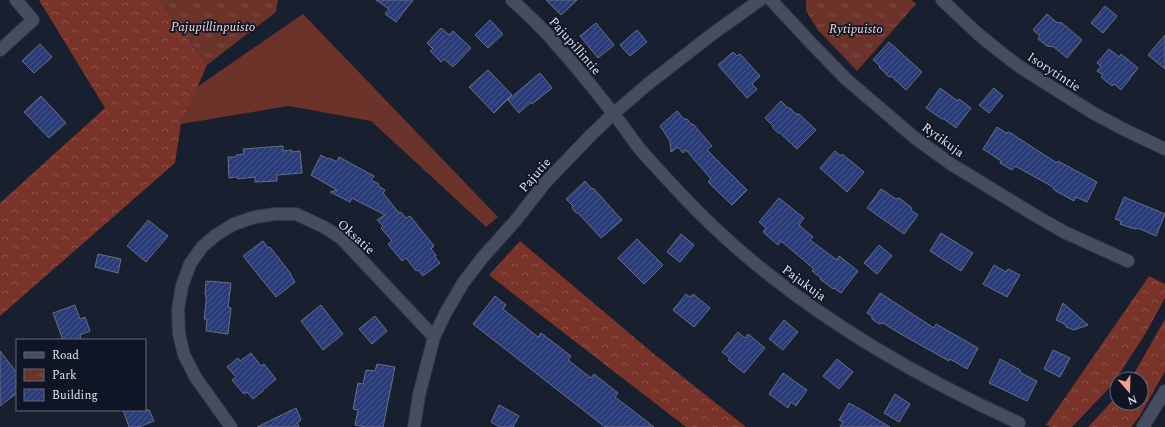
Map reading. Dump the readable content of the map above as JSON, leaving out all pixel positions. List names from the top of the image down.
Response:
{
  "streets": {
    "street": [
      "Pajupillintie",
      "Isorytintie",
      "Rytikuja",
      "Pajutie",
      "Oksatie",
      "Pajukuja"
    ]
  },
  "crossings": [
    ["Pajupillintie", "Pajutie"],
    ["Pajupillintie", "Pajukuja"],
    ["Pajutie", "Oksatie"],
    ["Pajutie", "Pajukuja"]
  ],
  "parks": ["Pajupillinpuisto", "Rytipuisto"],
  "legend": ["Road", "Park", "Building"],
  "north": "bottom"
}
